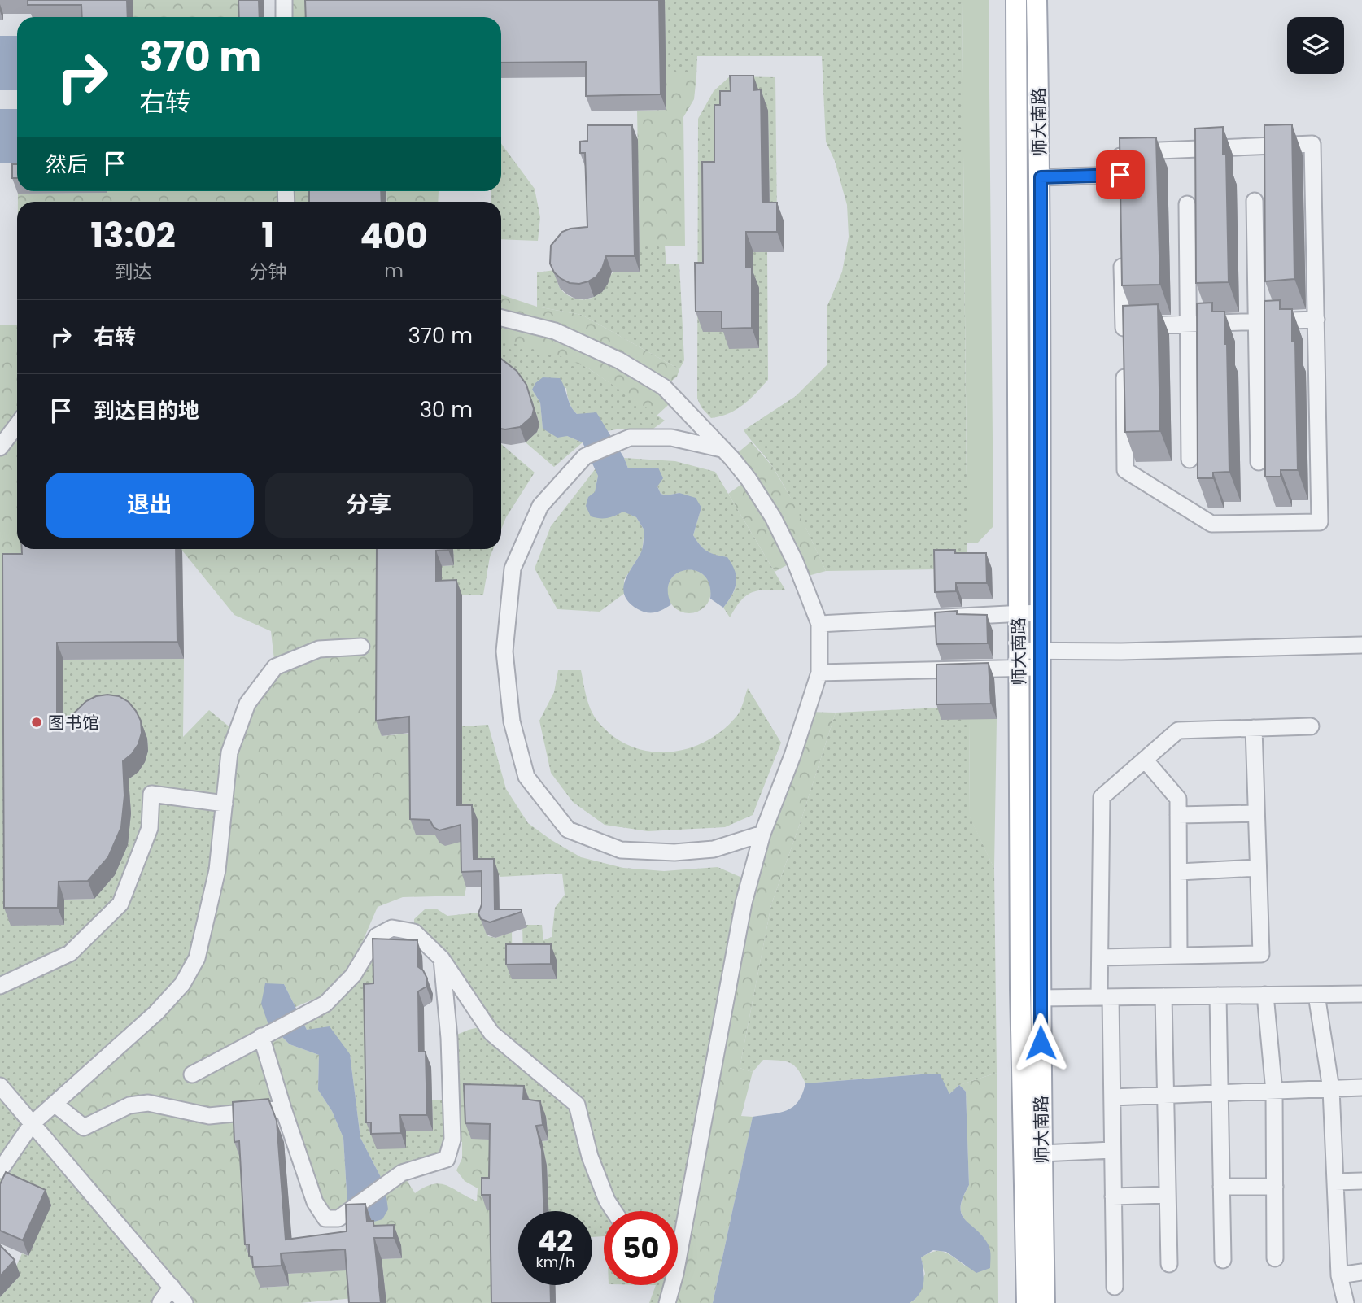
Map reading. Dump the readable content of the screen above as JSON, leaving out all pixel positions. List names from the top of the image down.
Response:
{
  "streets": {
    "main road": ["师大南路"]
  },
  "places": ["图书馆"],
  "page": {
    "turn": ["370 m", "右转"],
    "then": "然后",
    "eta": [
      "13:02",
      "到达",
      "1",
      "分钟",
      "400",
      "m"
    ],
    "list": [
      {
        "name": "右转",
        "value": "370 m"
      },
      {
        "name": "到达目的地",
        "value": "30 m"
      }
    ],
    "buttons": ["退出", "分享"],
    "speed": "42 km/h",
    "limit": "50"
  }
}
